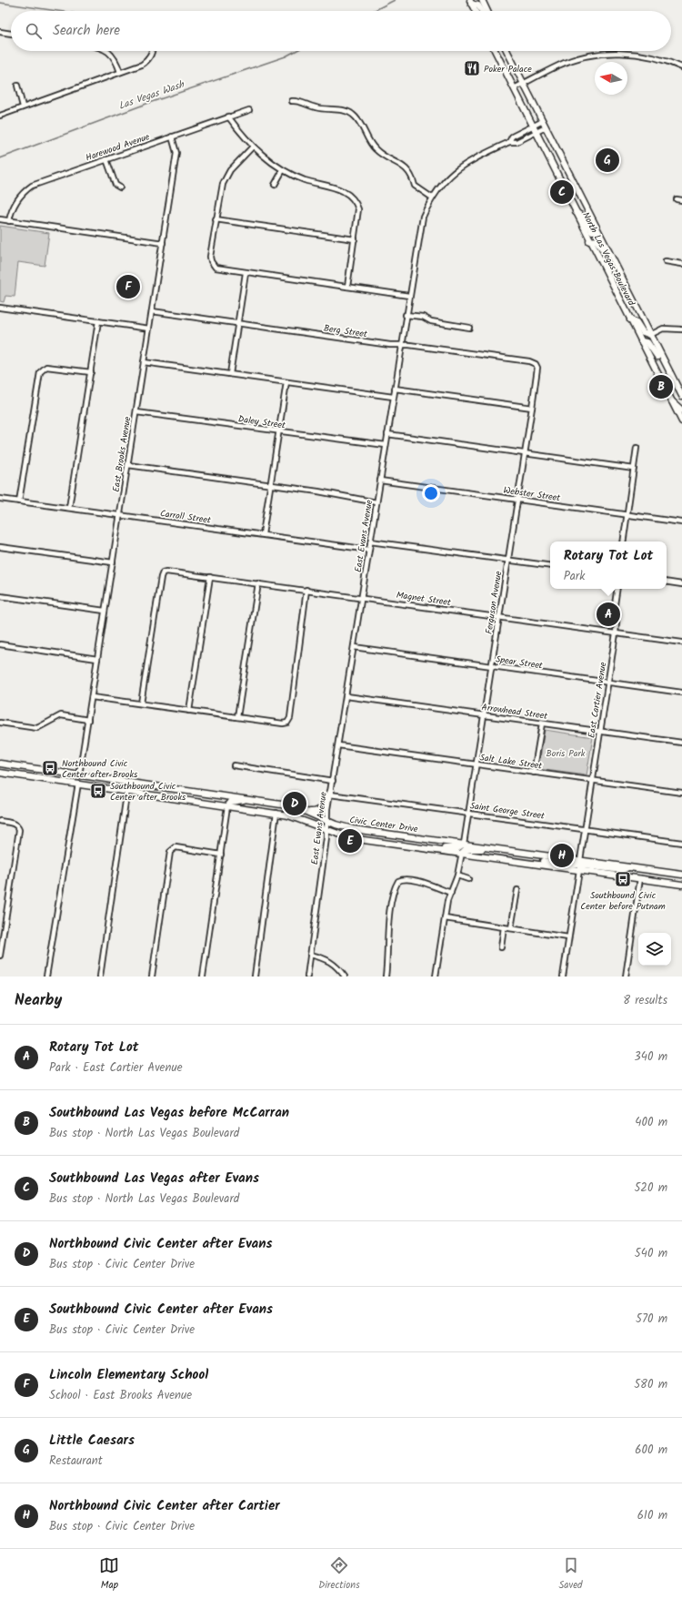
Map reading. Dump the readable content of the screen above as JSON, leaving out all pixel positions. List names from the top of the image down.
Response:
{
  "streets": {
    "main road": ["North Las Vegas Boulevard", "Civic Center Drive"],
    "street": [
      "Harewood Avenue",
      "Berg Street",
      "Daley Street",
      "East Brooks Avenue",
      "Webster Street",
      "Carroll Street",
      "East Evans Avenue",
      "Magnet Street",
      "Ferguson Avenue",
      "Spear Street",
      "East Cartier Avenue",
      "Arrowhead Street",
      "Salt Lake Street",
      "Saint George Street"
    ]
  },
  "crossings": [
    ["Harewood Avenue", "East Brooks Avenue"],
    ["North Las Vegas Boulevard", "East Evans Avenue"],
    ["Berg Street", "East Brooks Avenue"],
    ["Berg Street", "East Evans Avenue"],
    ["Berg Street", "Ferguson Avenue"],
    ["Daley Street", "East Brooks Avenue"],
    ["Daley Street", "East Evans Avenue"],
    ["East Brooks Avenue", "Carroll Street"],
    ["East Brooks Avenue", "Civic Center Drive"],
    ["Webster Street", "East Evans Avenue"],
    ["Webster Street", "Ferguson Avenue"],
    ["Carroll Street", "East Evans Avenue"],
    ["East Evans Avenue", "Magnet Street"],
    ["East Evans Avenue", "Spear Street"],
    ["East Evans Avenue", "Arrowhead Street"],
    ["East Evans Avenue", "Salt Lake Street"],
    ["East Evans Avenue", "Saint George Street"],
    ["East Evans Avenue", "Civic Center Drive"],
    ["Magnet Street", "Ferguson Avenue"],
    ["Magnet Street", "East Cartier Avenue"],
    ["Ferguson Avenue", "Spear Street"],
    ["Ferguson Avenue", "Arrowhead Street"],
    ["Ferguson Avenue", "Salt Lake Street"],
    ["Ferguson Avenue", "Saint George Street"],
    ["Ferguson Avenue", "Civic Center Drive"],
    ["Spear Street", "East Cartier Avenue"],
    ["East Cartier Avenue", "Arrowhead Street"],
    ["East Cartier Avenue", "Salt Lake Street"],
    ["East Cartier Avenue", "Saint George Street"],
    ["East Cartier Avenue", "Civic Center Drive"]
  ],
  "water": ["Las Vegas Wash"],
  "parks": ["Boris Park"],
  "places": {
    "restaurant": ["Poker Palace"],
    "bus stop": ["Northbound Civic Center after Brooks", "Southbound Civic Center after Brooks", "Southbound Civic Center before Putnam"]
  },
  "north": "left",
  "page": {
    "search": "Search here",
    "pins": [
      "G",
      "C",
      "F",
      "B",
      "A",
      "D",
      "E",
      "H"
    ],
    "popup": ["Rotary Tot Lot", "Park"],
    "heading": ["Nearby", "8 results"],
    "list": [
      {
        "mark": "A",
        "name": "Rotary Tot Lot",
        "note": "Park · East Cartier Avenue",
        "value": "340 m"
      },
      {
        "mark": "B",
        "name": "Southbound Las Vegas before McCarran",
        "note": "Bus stop · North Las Vegas Boulevard",
        "value": "400 m"
      },
      {
        "mark": "C",
        "name": "Southbound Las Vegas after Evans",
        "note": "Bus stop · North Las Vegas Boulevard",
        "value": "520 m"
      },
      {
        "mark": "D",
        "name": "Northbound Civic Center after Evans",
        "note": "Bus stop · Civic Center Drive",
        "value": "540 m"
      },
      {
        "mark": "E",
        "name": "Southbound Civic Center after Evans",
        "note": "Bus stop · Civic Center Drive",
        "value": "570 m"
      },
      {
        "mark": "F",
        "name": "Lincoln Elementary School",
        "note": "School · East Brooks Avenue",
        "value": "580 m"
      },
      {
        "mark": "G",
        "name": "Little Caesars",
        "note": "Restaurant",
        "value": "600 m"
      },
      {
        "mark": "H",
        "name": "Northbound Civic Center after Cartier",
        "note": "Bus stop · Civic Center Drive",
        "value": "610 m"
      }
    ],
    "nav": ["Map", "Directions", "Saved"]
  }
}
